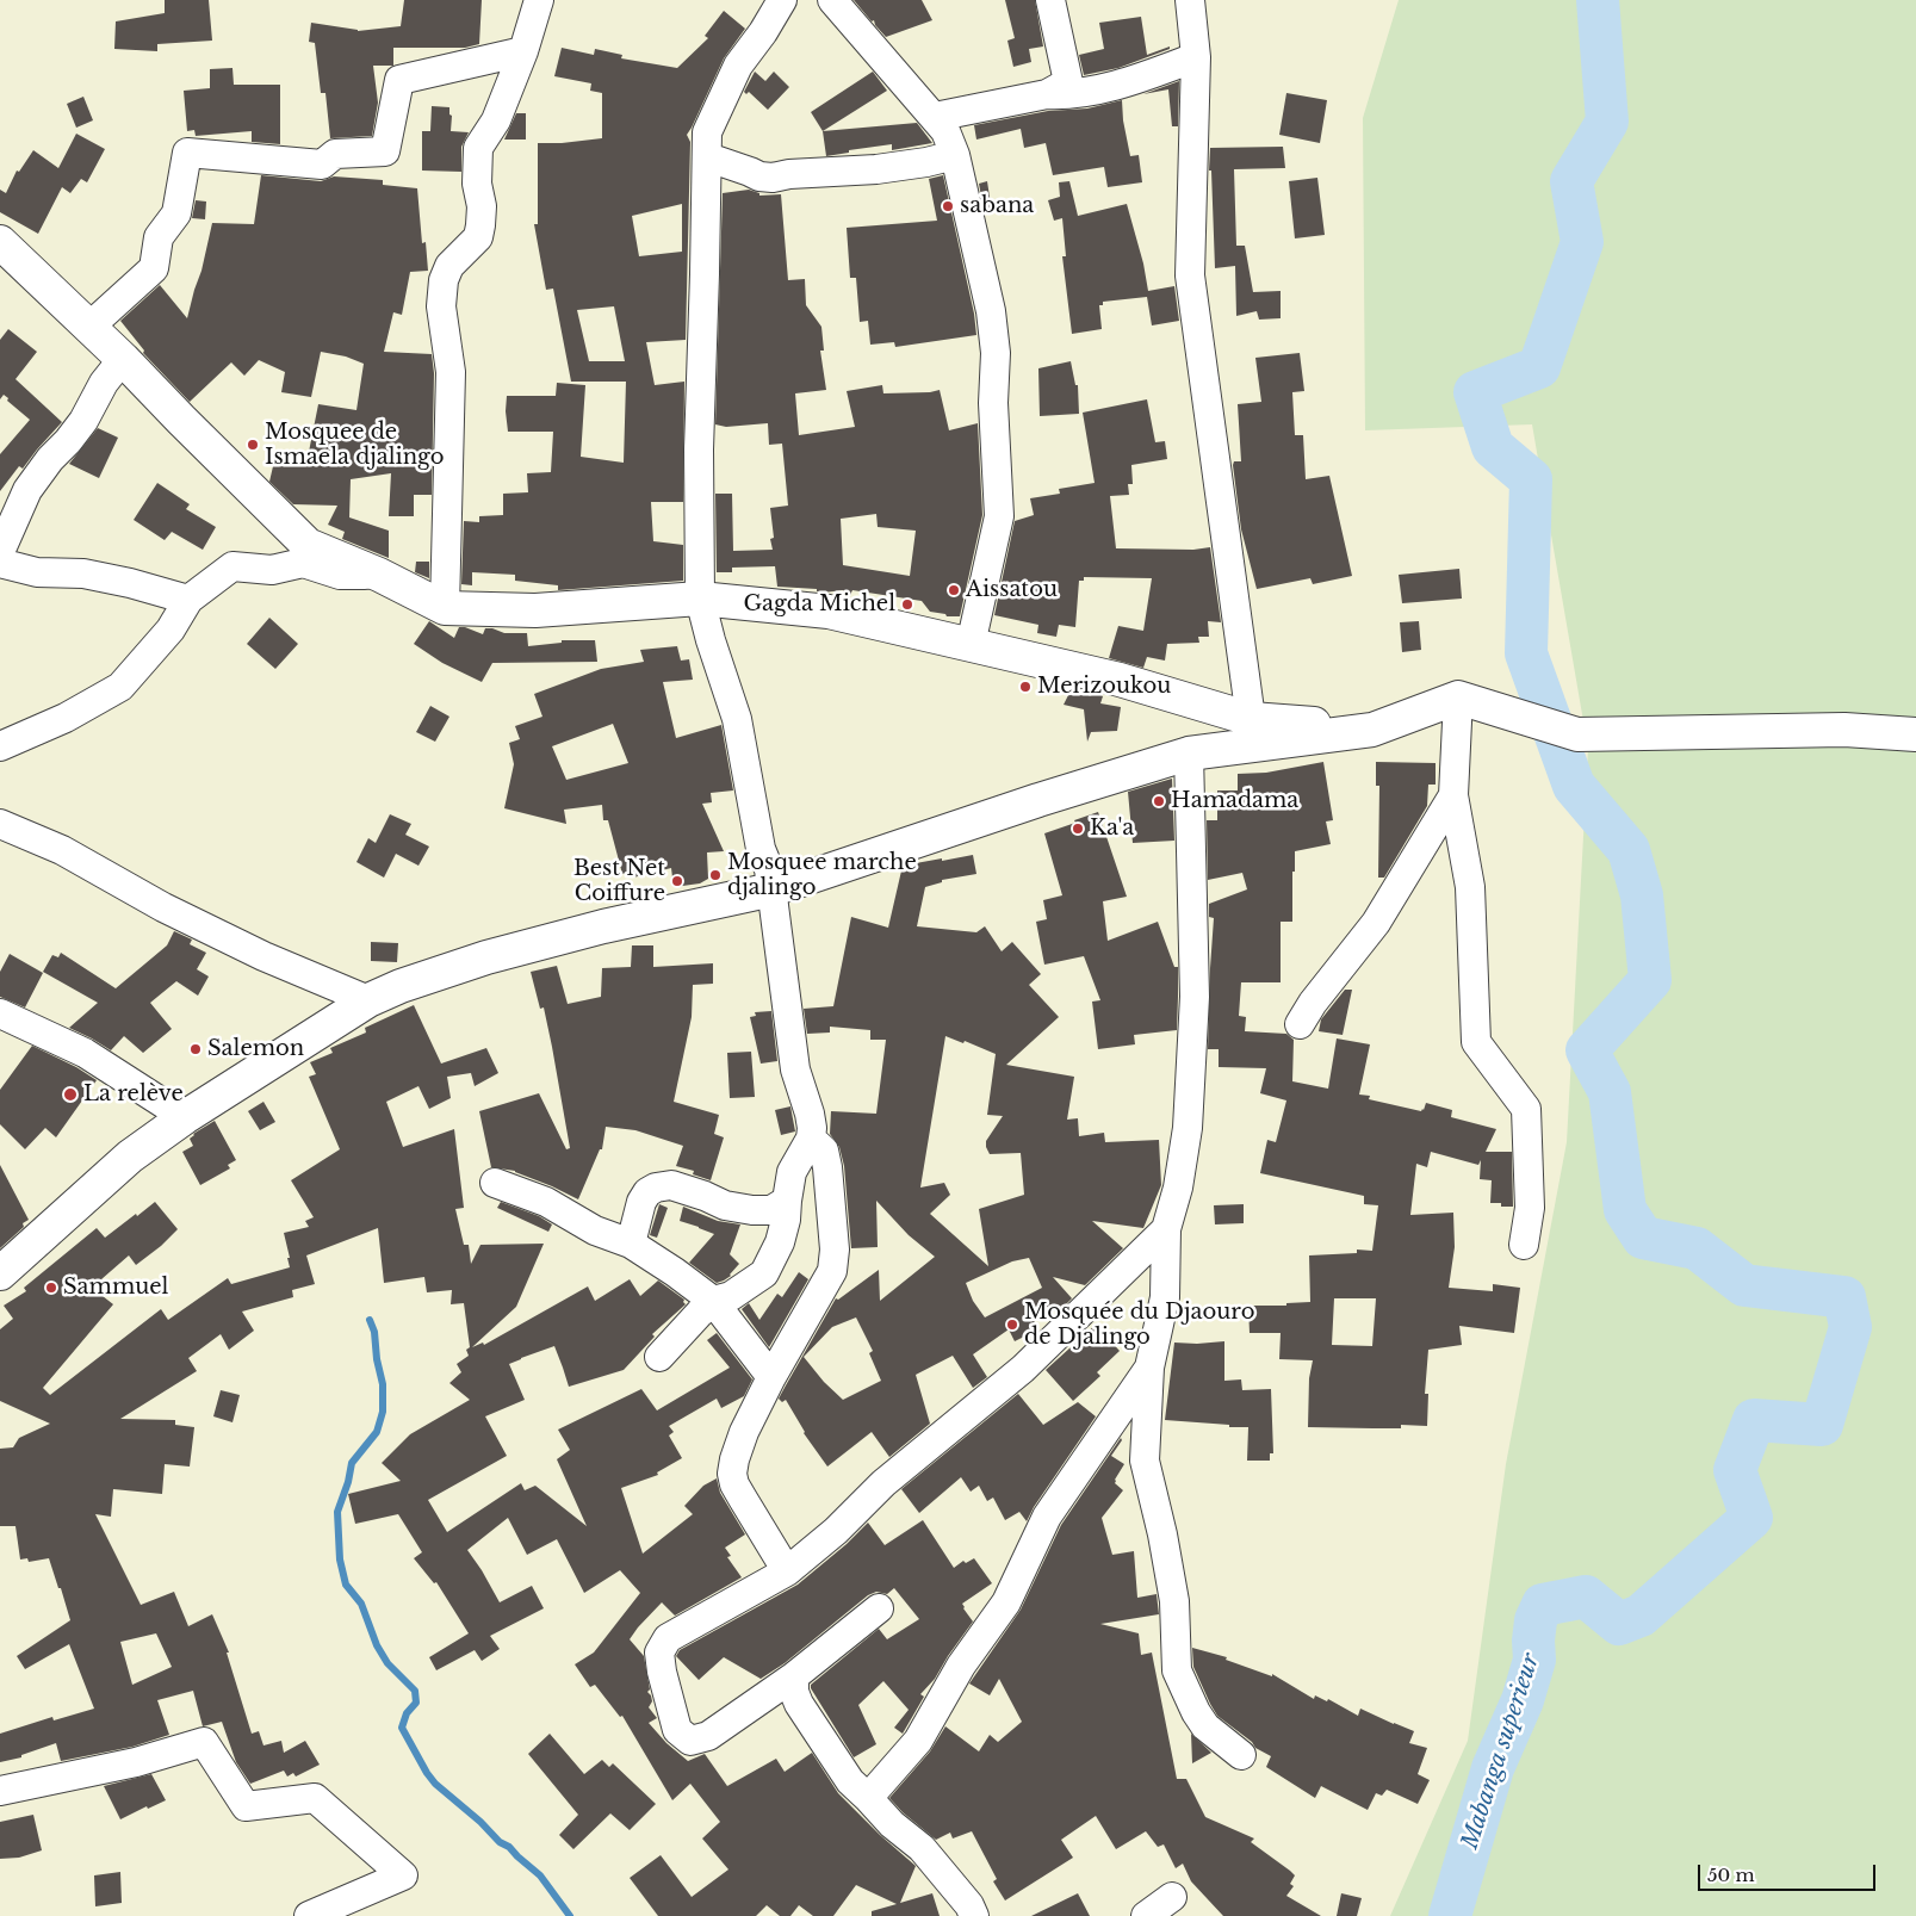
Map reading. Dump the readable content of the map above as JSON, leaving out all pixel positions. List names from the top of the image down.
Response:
{
  "water": ["Mabanga superieur"],
  "places": [
    "sabana",
    "Mosquee de Ismaela djalingo",
    "Aissatou",
    "Gagda Michel",
    "Merizoukou",
    "Hamadama",
    "Ka'a",
    "Mosquee marche djalingo",
    "Best Net Coiffure",
    "Salemon",
    "La relève",
    "Sammuel",
    "Mosquée du Djaouro de Djalingo"
  ],
  "scale_bar": "50 m"
}
